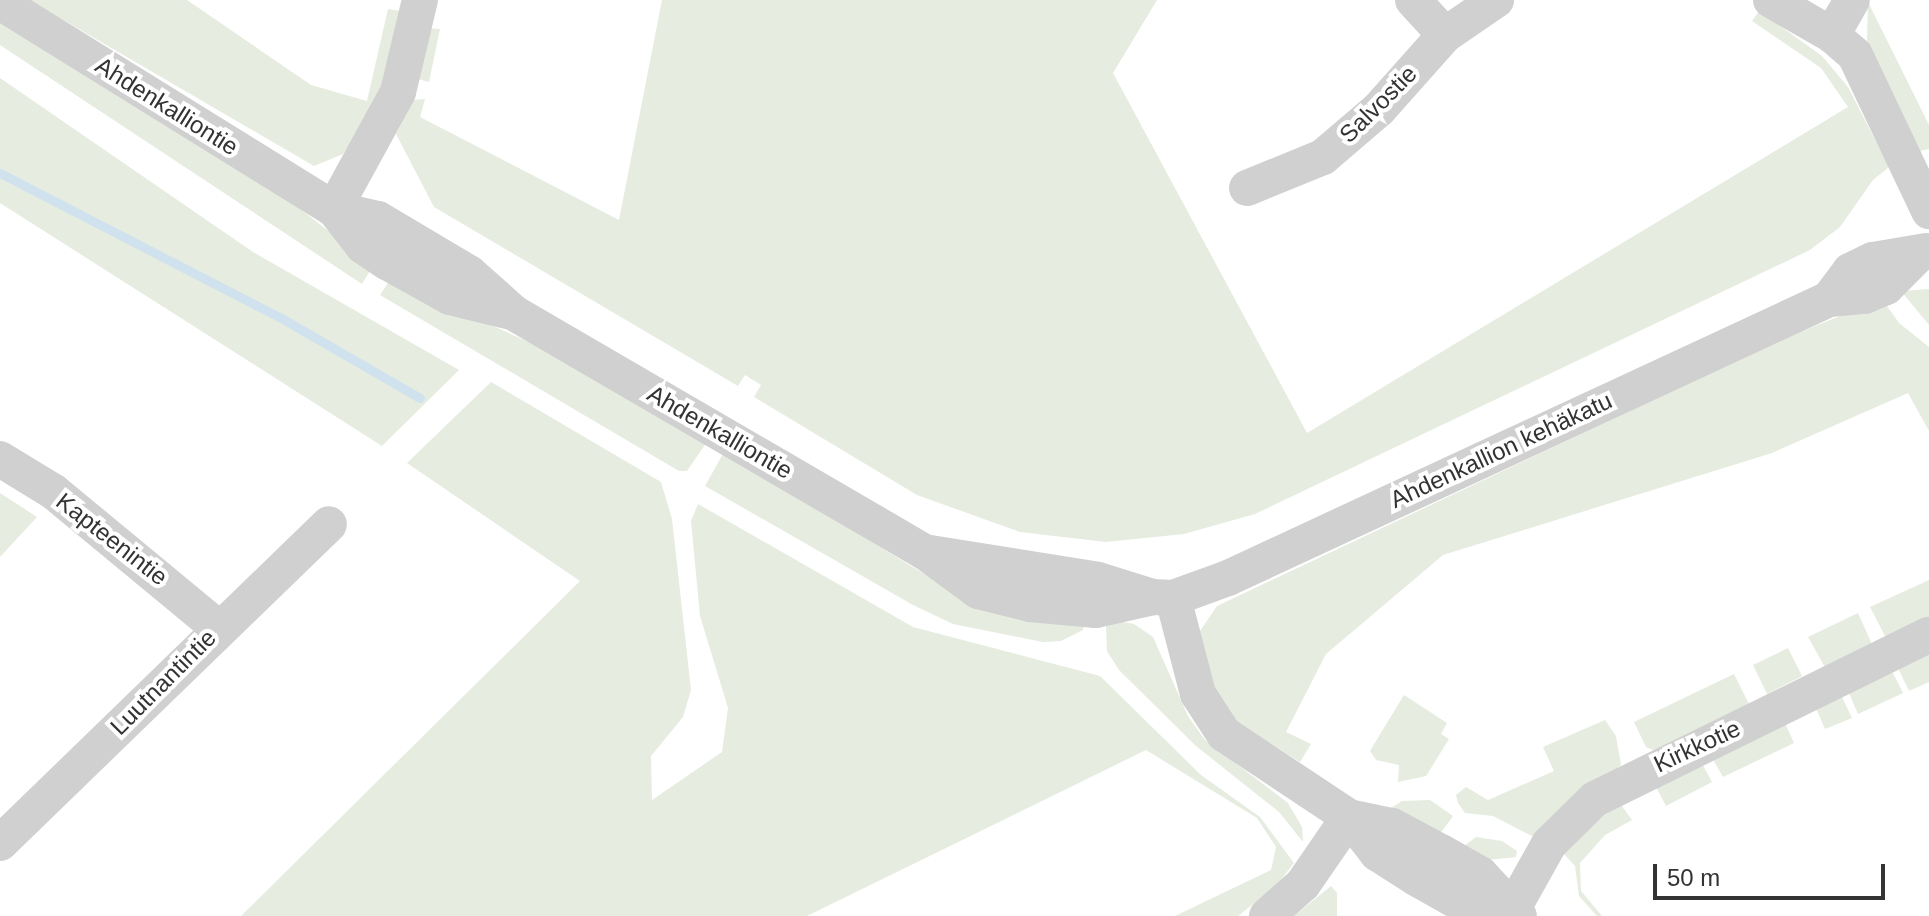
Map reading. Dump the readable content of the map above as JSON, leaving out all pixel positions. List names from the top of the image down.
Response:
{
  "streets": {
    "street": [
      "Salvostie",
      "Ahdenkalliontie",
      "Ahdenkallion kehäkatu",
      "Kapteenintie",
      "Luutnantintie",
      "Kirkkotie"
    ]
  },
  "crossings": [
    ["Ahdenkalliontie", "Ahdenkallion kehäkatu"],
    ["Kapteenintie", "Luutnantintie"]
  ],
  "scale_bar": "50 m"
}
